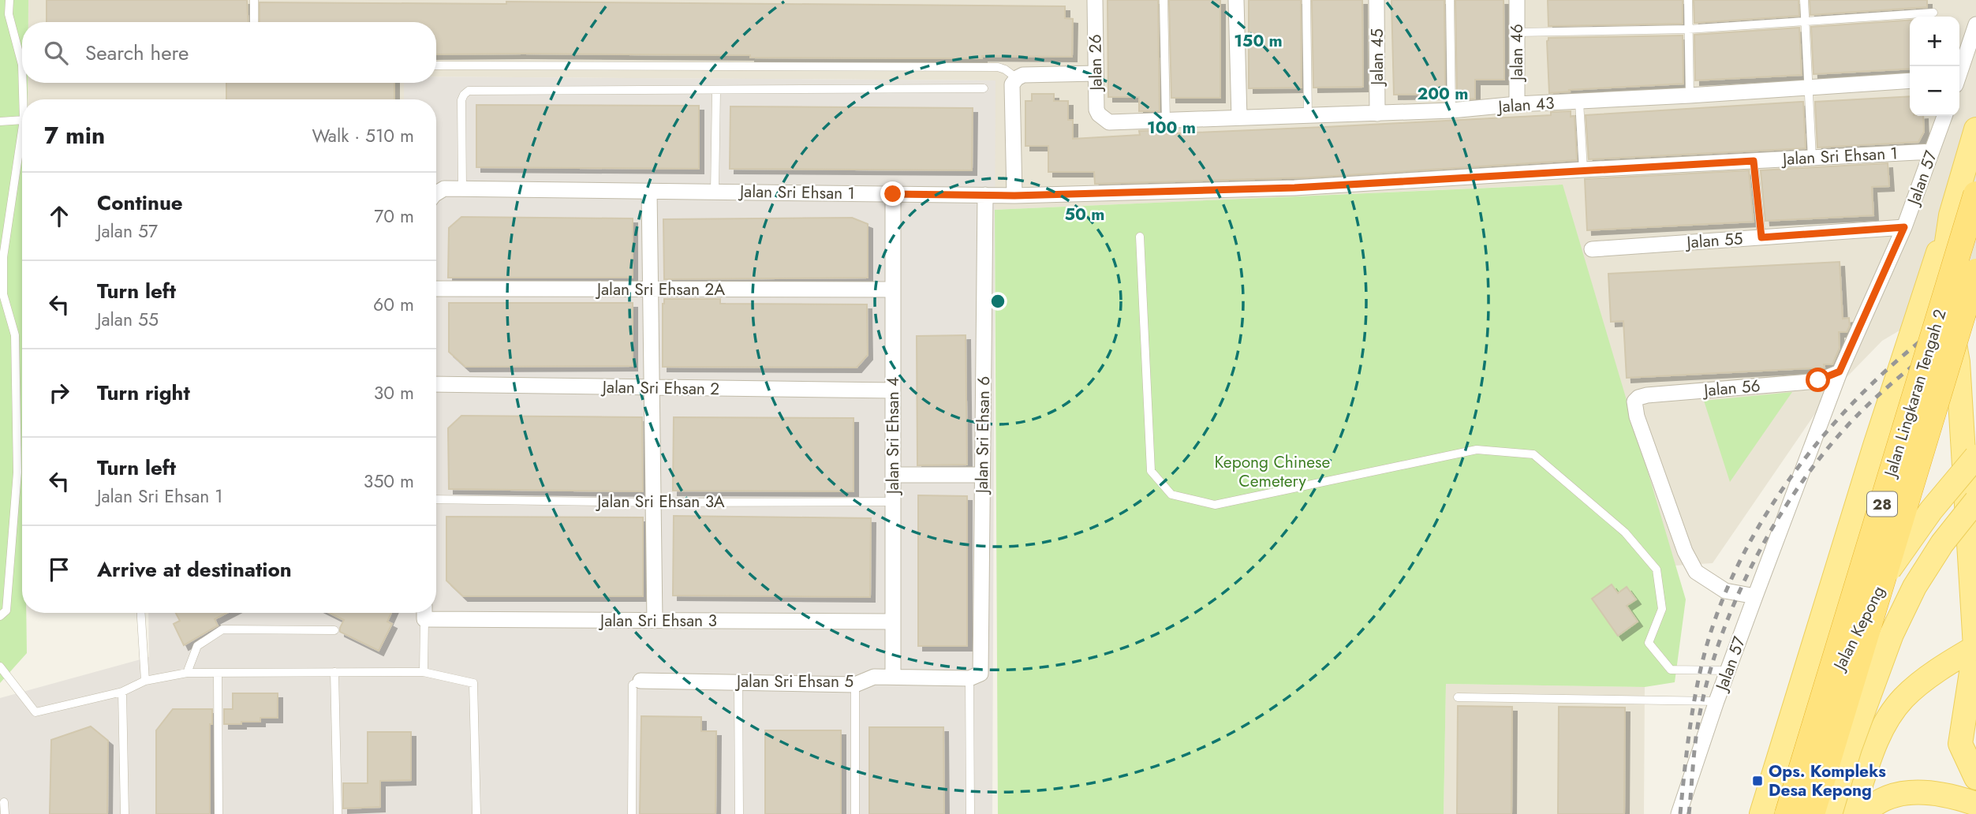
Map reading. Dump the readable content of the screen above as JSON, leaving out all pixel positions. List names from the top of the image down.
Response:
{
  "streets": {
    "highway": ["Jalan Lingkaran Tengah 2", "28"],
    "main road": ["Jalan Kepong"],
    "street": [
      "Jalan 46",
      "Jalan 45",
      "Jalan 26",
      "Jalan 43",
      "Jalan Sri Ehsan 1",
      "Jalan 57",
      "Jalan 55",
      "Jalan Sri Ehsan 2A",
      "Jalan Sri Ehsan 2",
      "Jalan 56",
      "Jalan Sri Ehsan 6",
      "Jalan Sri Ehsan 4",
      "Jalan Sri Ehsan 3",
      "Jalan Sri Ehsan 5"
    ],
    "lane": ["Jalan Sri Ehsan 3A"]
  },
  "crossings": [
    ["Jalan 46", "Jalan 43"],
    ["Jalan 45", "Jalan 43"],
    ["Jalan 26", "Jalan 43"],
    ["Jalan Sri Ehsan 1", "Jalan 57"],
    ["Jalan Sri Ehsan 1", "Jalan Sri Ehsan 6"],
    ["Jalan Sri Ehsan 1", "Jalan Sri Ehsan 4"],
    ["Jalan 57", "Jalan 55"],
    ["Jalan 57", "Jalan 56"],
    ["Jalan Sri Ehsan 2A", "Jalan Sri Ehsan 4"],
    ["Jalan Sri Ehsan 2", "Jalan Sri Ehsan 4"],
    ["Jalan Sri Ehsan 6", "Jalan Sri Ehsan 5"],
    ["Jalan Sri Ehsan 4", "Jalan Sri Ehsan 3A"],
    ["Jalan Sri Ehsan 4", "Jalan Sri Ehsan 3"],
    ["Jalan Sri Ehsan 4", "Jalan Sri Ehsan 5"]
  ],
  "parks": ["Kepong Chinese Cemetery"],
  "places": {
    "transit": ["Ops. Kompleks Desa Kepong"]
  },
  "page": {
    "map_buttons": ["+", "−"],
    "search": "Search here",
    "heading": ["7 min", "Walk · 510 m"],
    "list": [
      ["Continue", "Jalan 57", "70 m"],
      ["Turn left", "Jalan 55", "60 m"],
      ["Turn right", "30 m"],
      ["Turn left", "Jalan Sri Ehsan 1", "350 m"],
      "Arrive at destination"
    ]
  },
  "rings": [
    "150 m",
    "200 m",
    "100 m",
    "50 m"
  ]
}
